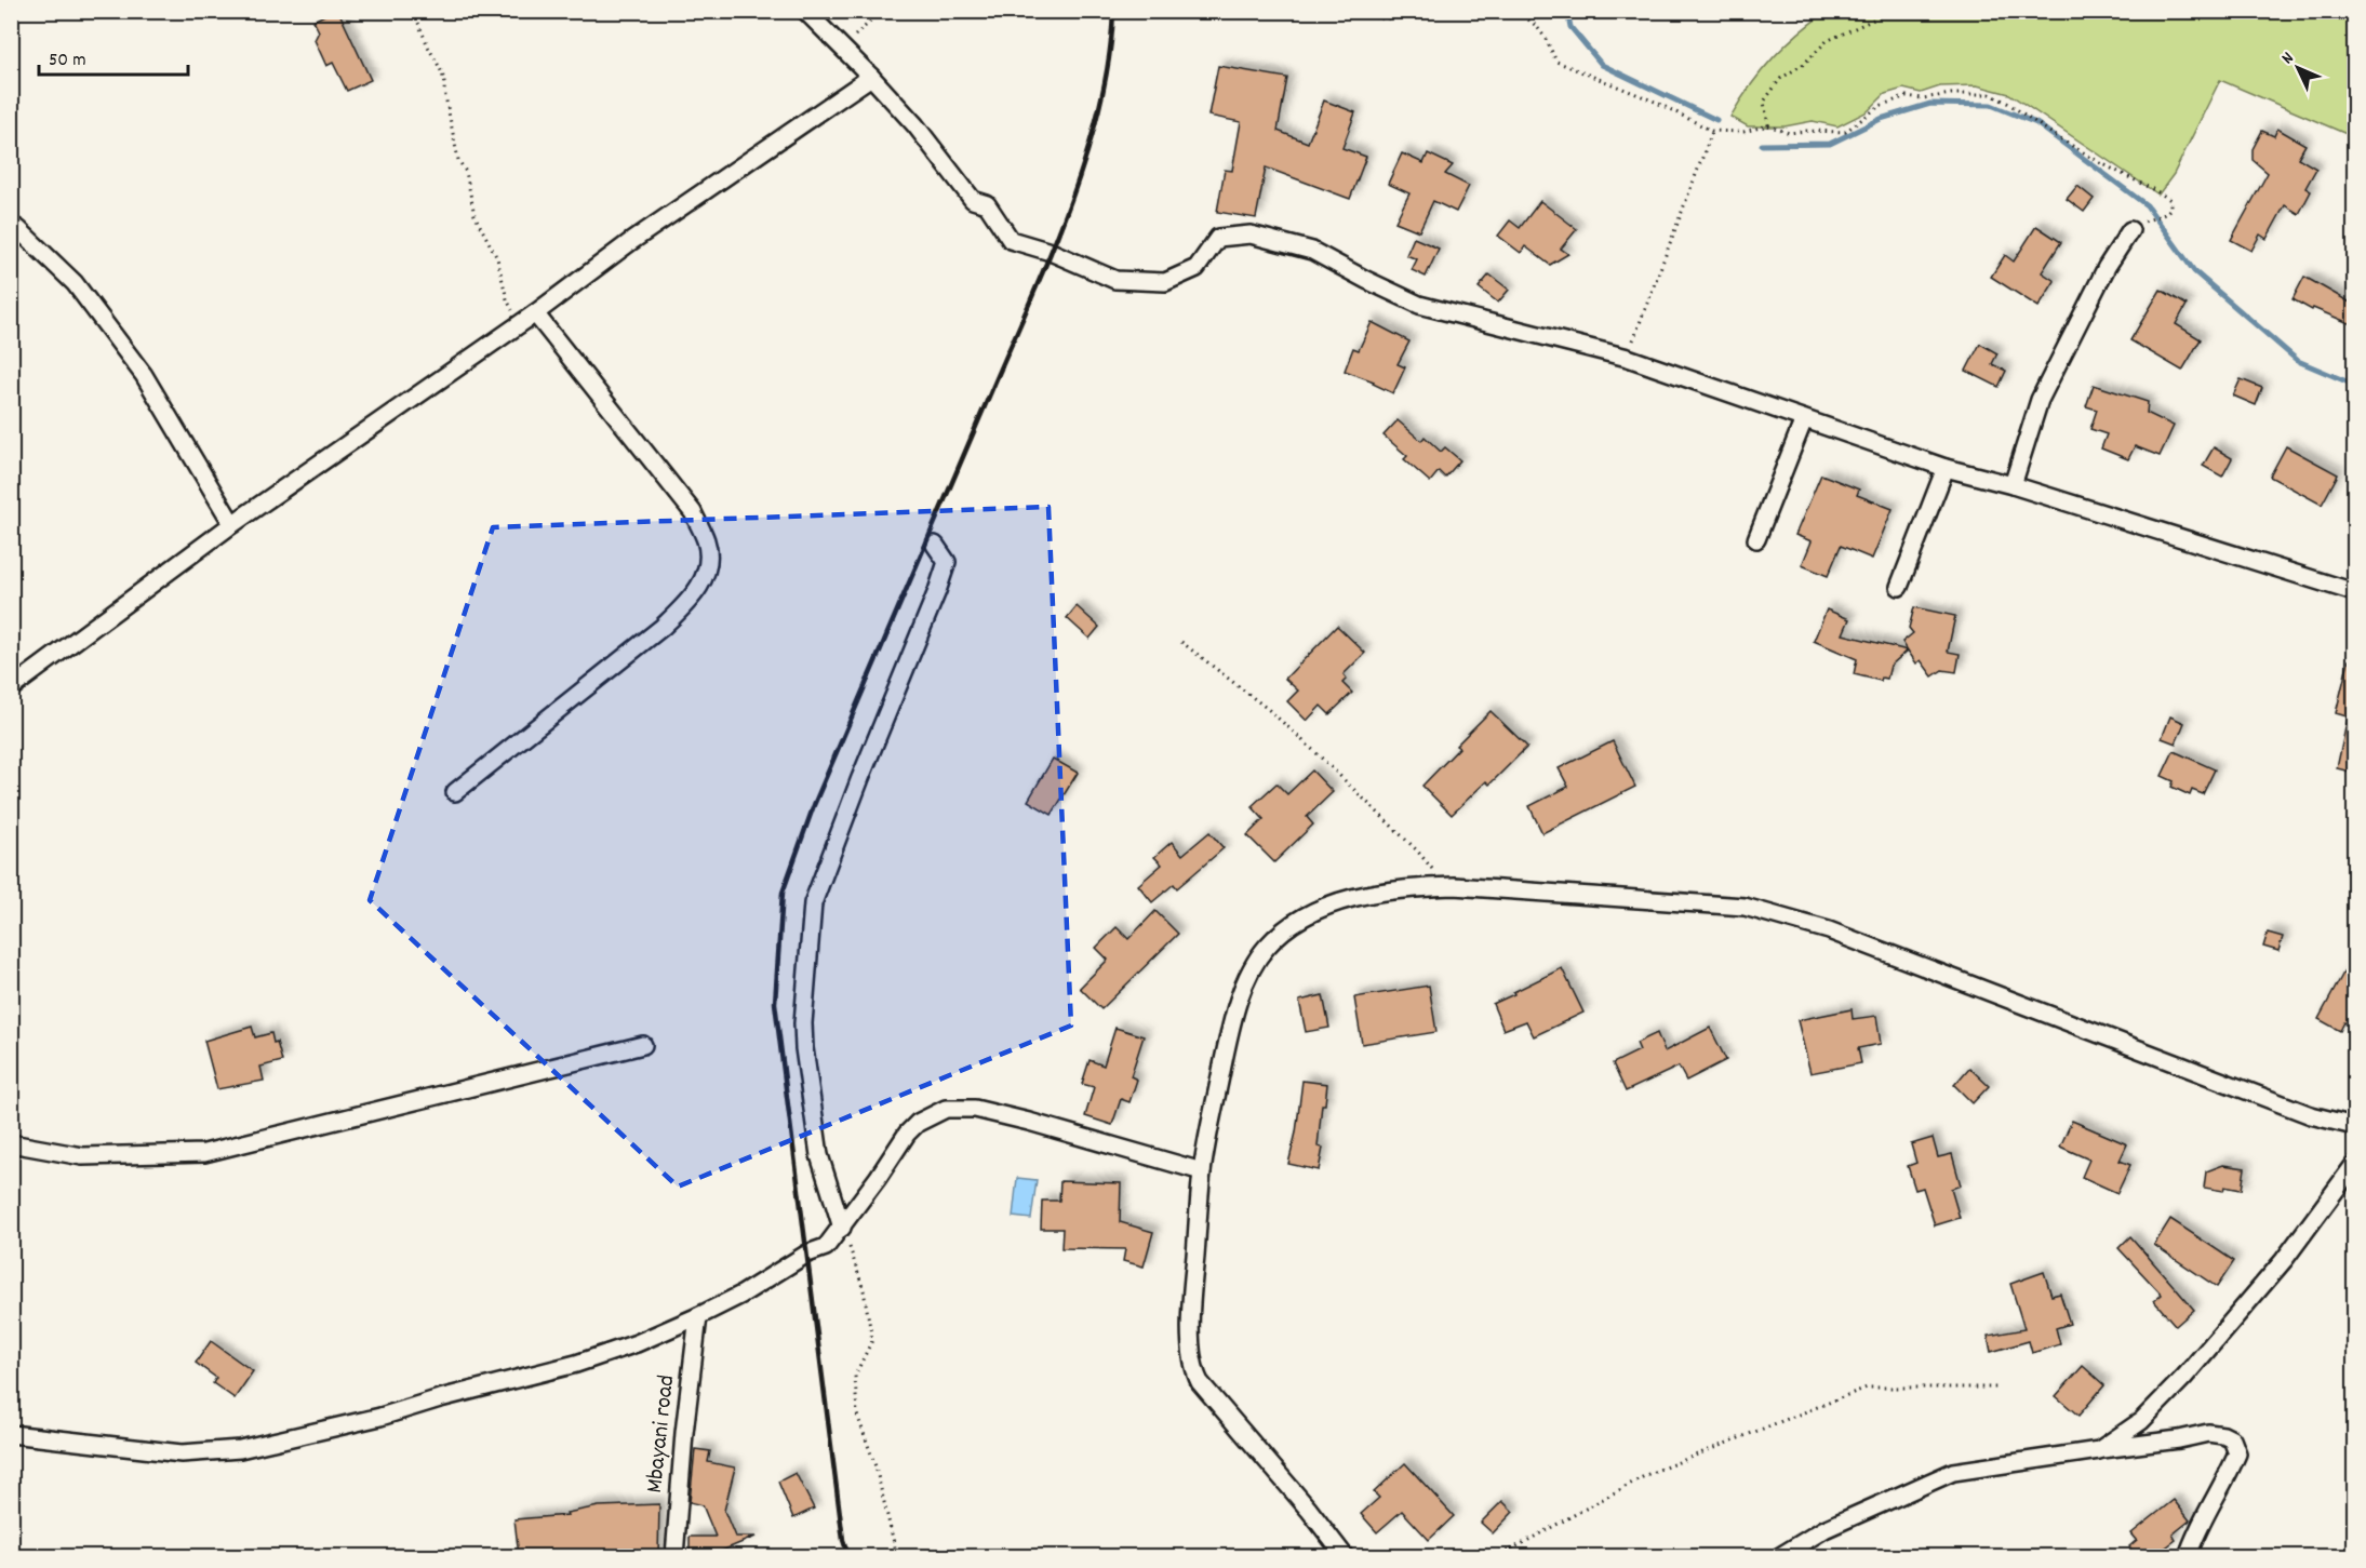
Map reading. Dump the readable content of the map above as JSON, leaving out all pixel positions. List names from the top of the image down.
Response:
{
  "streets": {
    "street": ["Mbayani road"]
  },
  "scale_bar": "50 m",
  "north": "top left"
}
